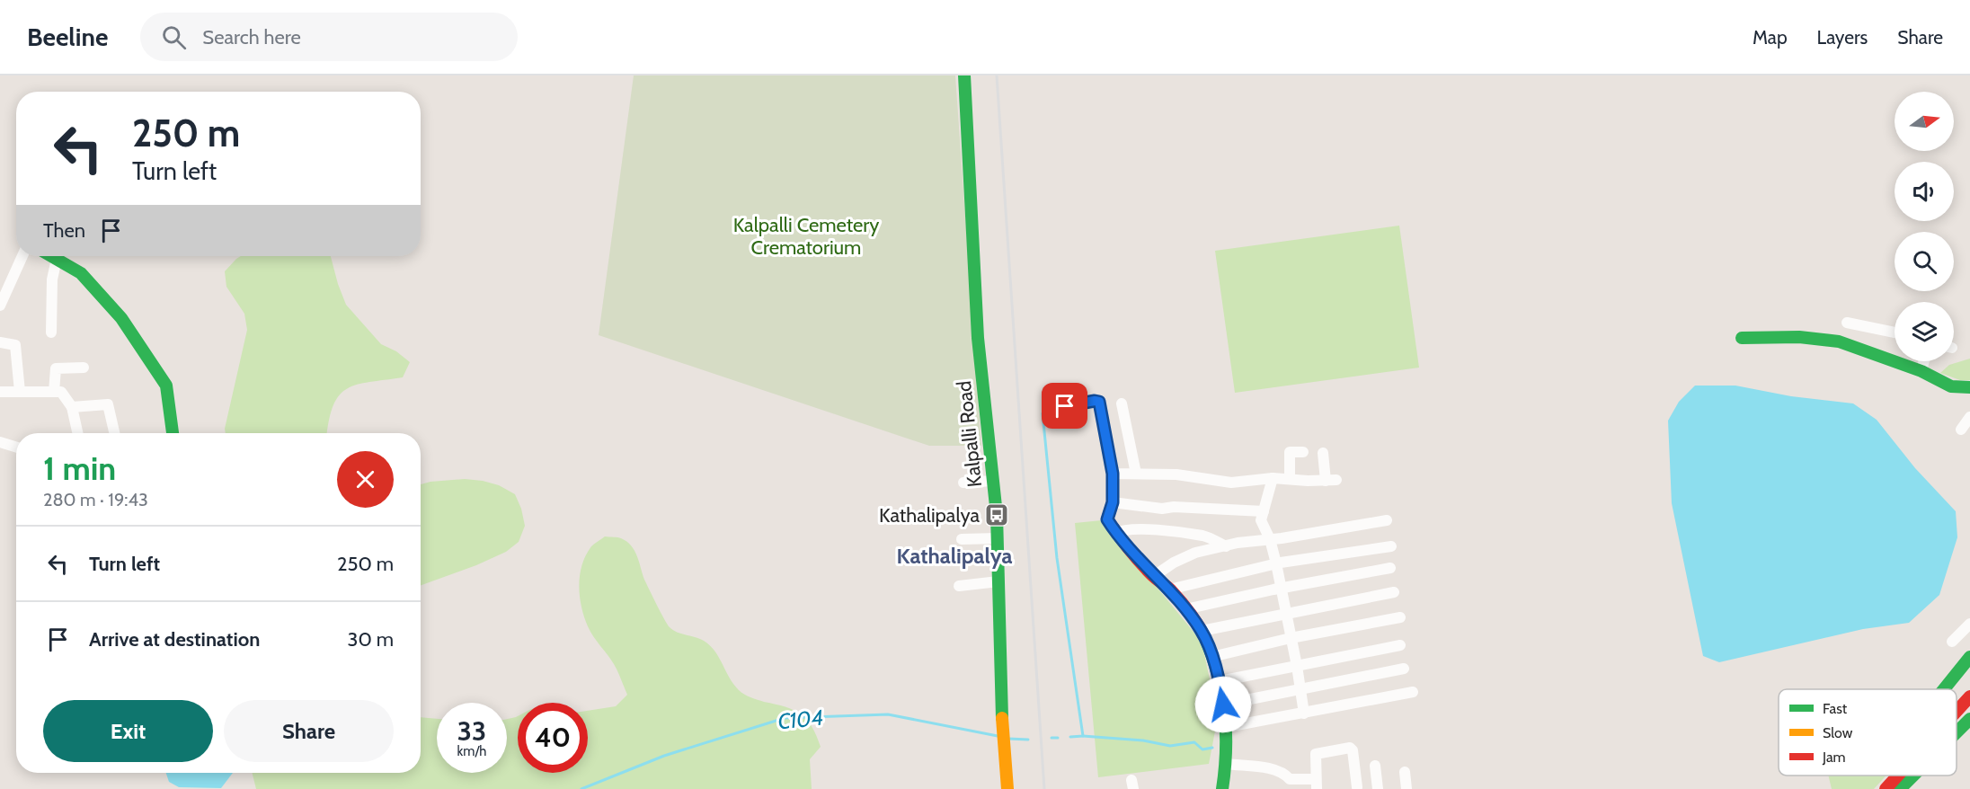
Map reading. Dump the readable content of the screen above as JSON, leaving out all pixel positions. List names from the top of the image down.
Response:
{
  "streets": {
    "street": ["Kalpalli Road"]
  },
  "districts": ["Kathalipalya"],
  "water": ["C104"],
  "parks": ["Kalpalli Cemetery Crematorium"],
  "places": {
    "bus stop": ["Kathalipalya"]
  },
  "legend": ["Fast", "Slow", "Jam"],
  "north": "right",
  "page": {
    "header": "Beeline",
    "search": "Search here",
    "nav": ["Map", "Layers", "Share"],
    "turn": ["250 m", "Turn left"],
    "then": "Then",
    "heading": ["1 min", "280 m · 19:43"],
    "list": [
      {
        "name": "Turn left",
        "value": "250 m"
      },
      {
        "name": "Arrive at destination",
        "value": "30 m"
      }
    ],
    "buttons": ["Exit", "Share"],
    "speed": "33 km/h",
    "limit": "40"
  }
}
